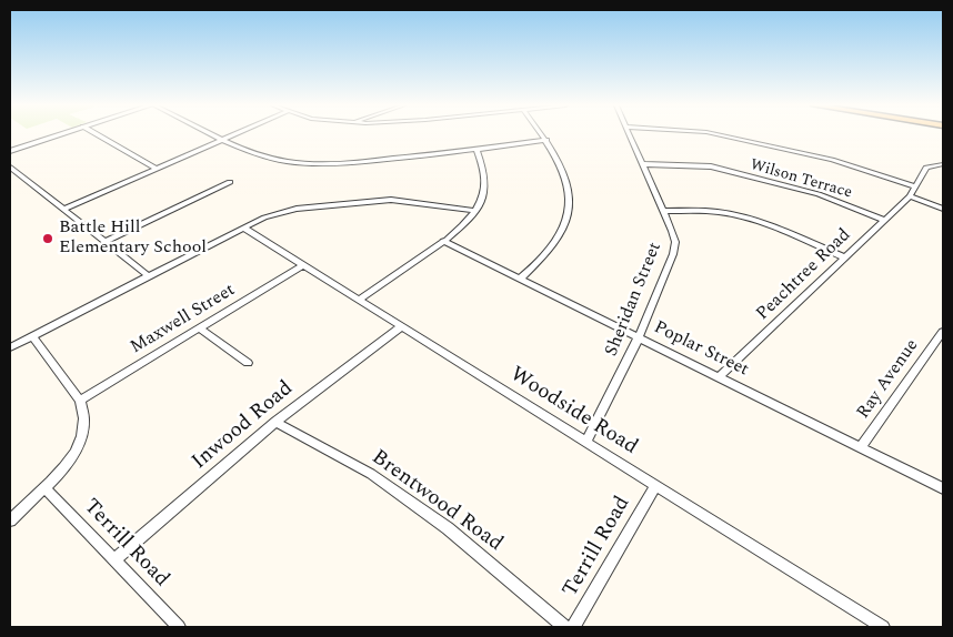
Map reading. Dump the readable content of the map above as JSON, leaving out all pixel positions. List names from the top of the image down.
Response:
{
  "streets": {
    "street": [
      "Wilson Terrace",
      "Peachtree Road",
      "Sheridan Street",
      "Maxwell Street",
      "Poplar Street",
      "Ray Avenue",
      "Woodside Road",
      "Inwood Road",
      "Brentwood Road",
      "Terrill Road"
    ]
  },
  "crossings": [
    ["Wilson Terrace", "Peachtree Road"],
    ["Wilson Terrace", "Sheridan Street"],
    ["Peachtree Road", "Poplar Street"],
    ["Sheridan Street", "Poplar Street"],
    ["Sheridan Street", "Woodside Road"],
    ["Maxwell Street", "Woodside Road"],
    ["Poplar Street", "Ray Avenue"],
    ["Woodside Road", "Inwood Road"],
    ["Woodside Road", "Terrill Road"],
    ["Inwood Road", "Brentwood Road"],
    ["Inwood Road", "Terrill Road"]
  ],
  "places": ["Battle Hill Elementary School"]
}
